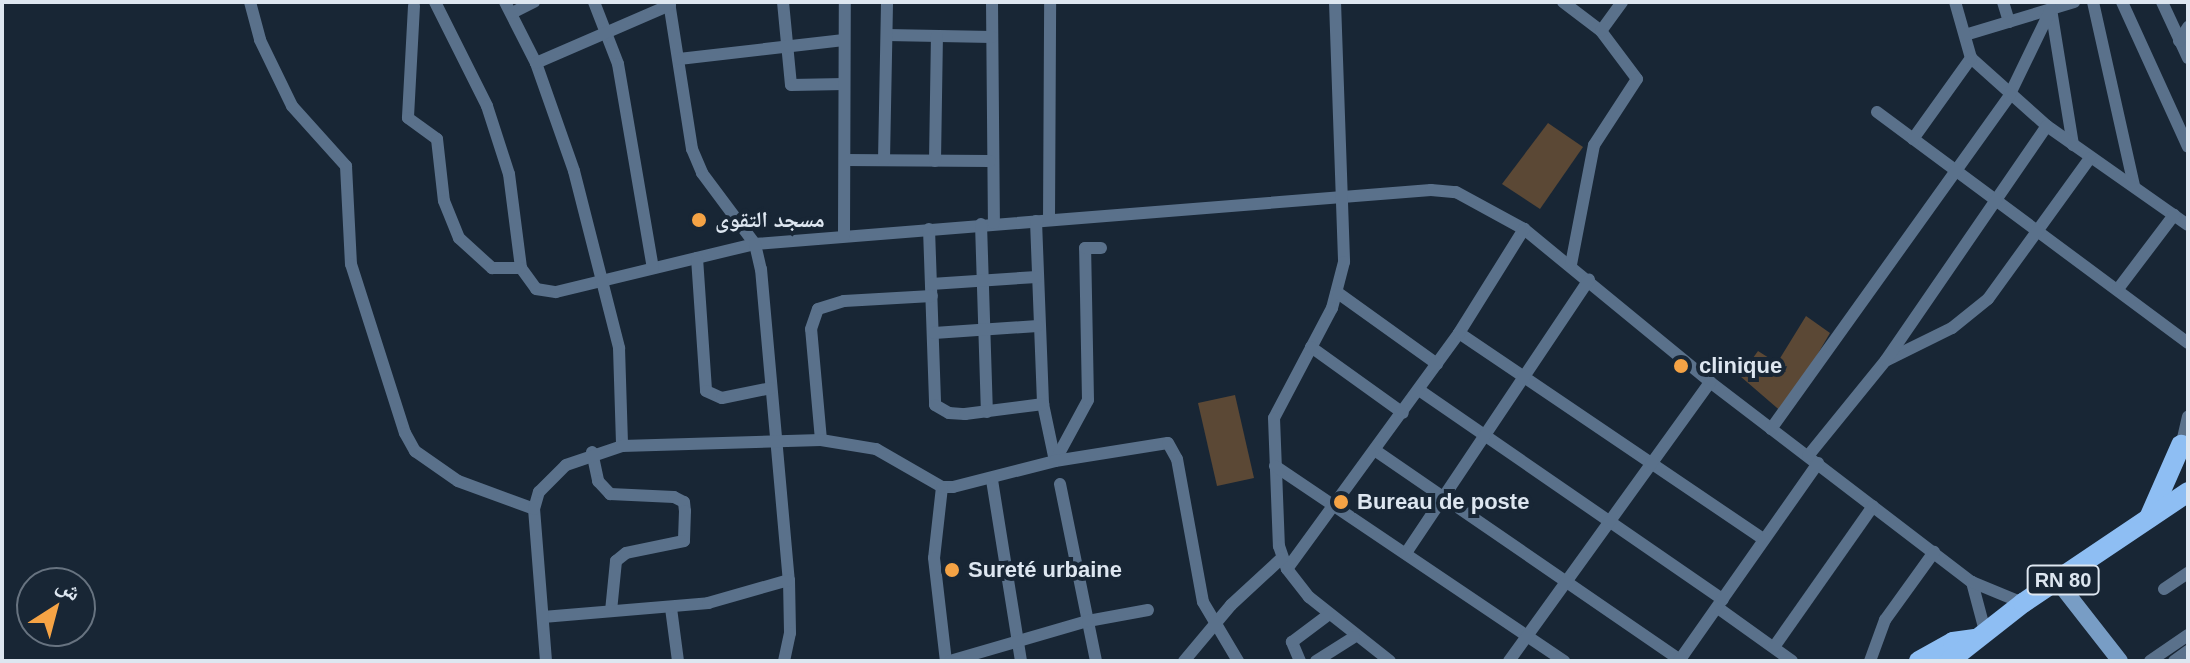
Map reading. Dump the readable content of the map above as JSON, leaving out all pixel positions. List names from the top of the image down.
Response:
{
  "streets": {
    "main road": ["RN 80"]
  },
  "places": [
    "مسجد التقوى",
    "clinique",
    "Bureau de poste",
    "Sureté urbaine"
  ],
  "north": "top right"
}
